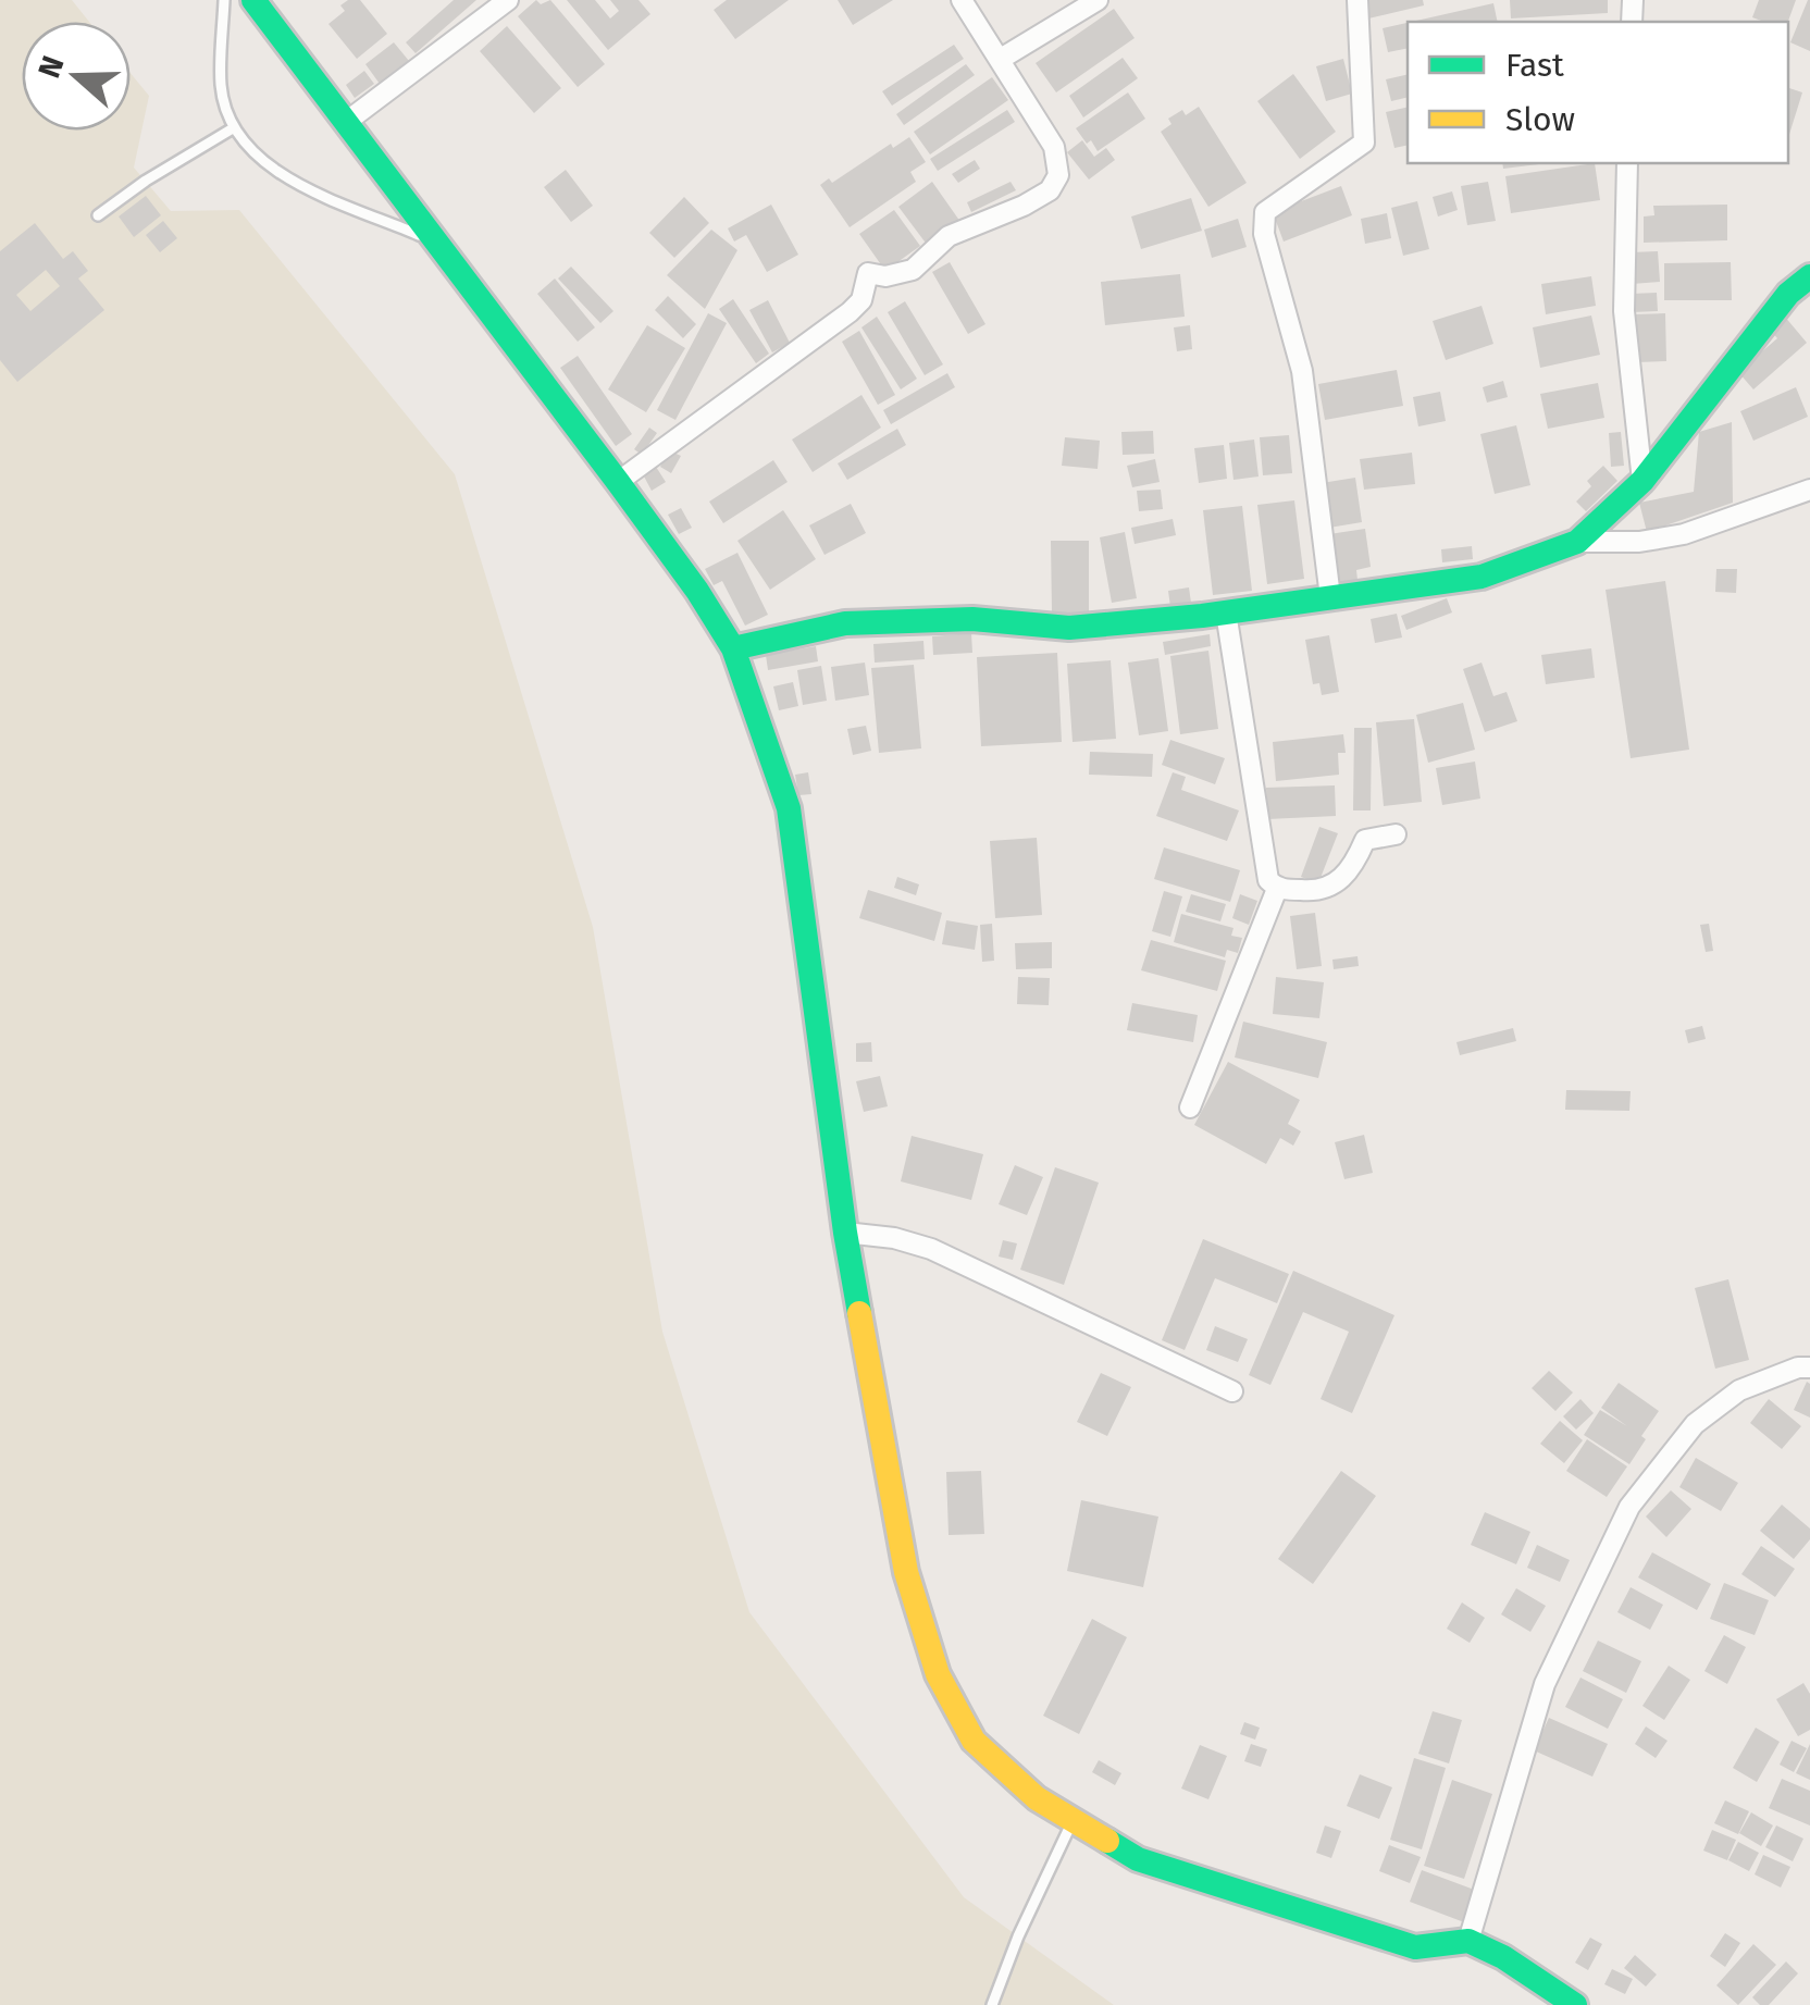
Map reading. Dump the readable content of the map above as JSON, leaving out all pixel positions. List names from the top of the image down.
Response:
{
  "legend": ["Fast", "Slow"],
  "north": "left"
}
